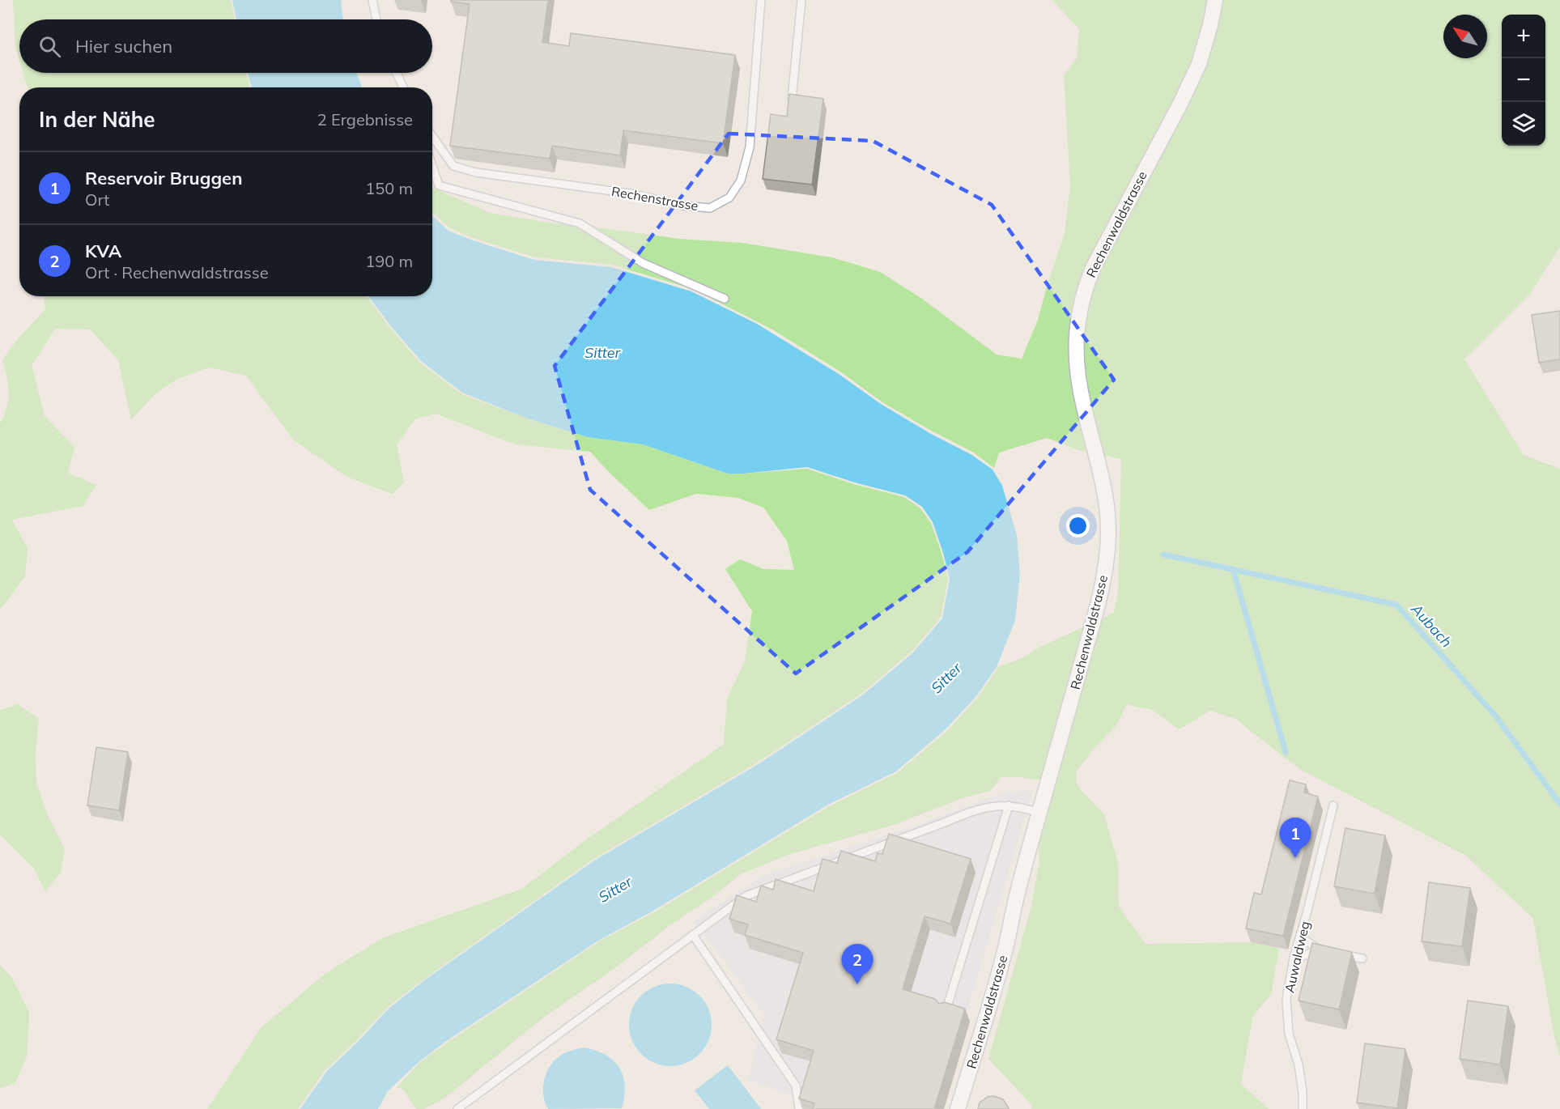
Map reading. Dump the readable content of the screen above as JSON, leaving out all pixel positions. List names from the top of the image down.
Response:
{
  "streets": {
    "street": ["Rechenwaldstrasse"],
    "lane": ["Rechenstrasse", "Auwaldweg"]
  },
  "water": ["Sitter", "Aubach"],
  "north": "top left",
  "page": {
    "map_buttons": ["+", "−"],
    "search": "Hier suchen",
    "heading": ["In der Nähe", "2 Ergebnisse"],
    "list": [
      {
        "mark": "1",
        "name": "Reservoir Bruggen",
        "note": "Ort",
        "value": "150 m"
      },
      {
        "mark": "2",
        "name": "KVA",
        "note": "Ort · Rechenwaldstrasse",
        "value": "190 m"
      }
    ],
    "pins": ["1", "2"]
  }
}
